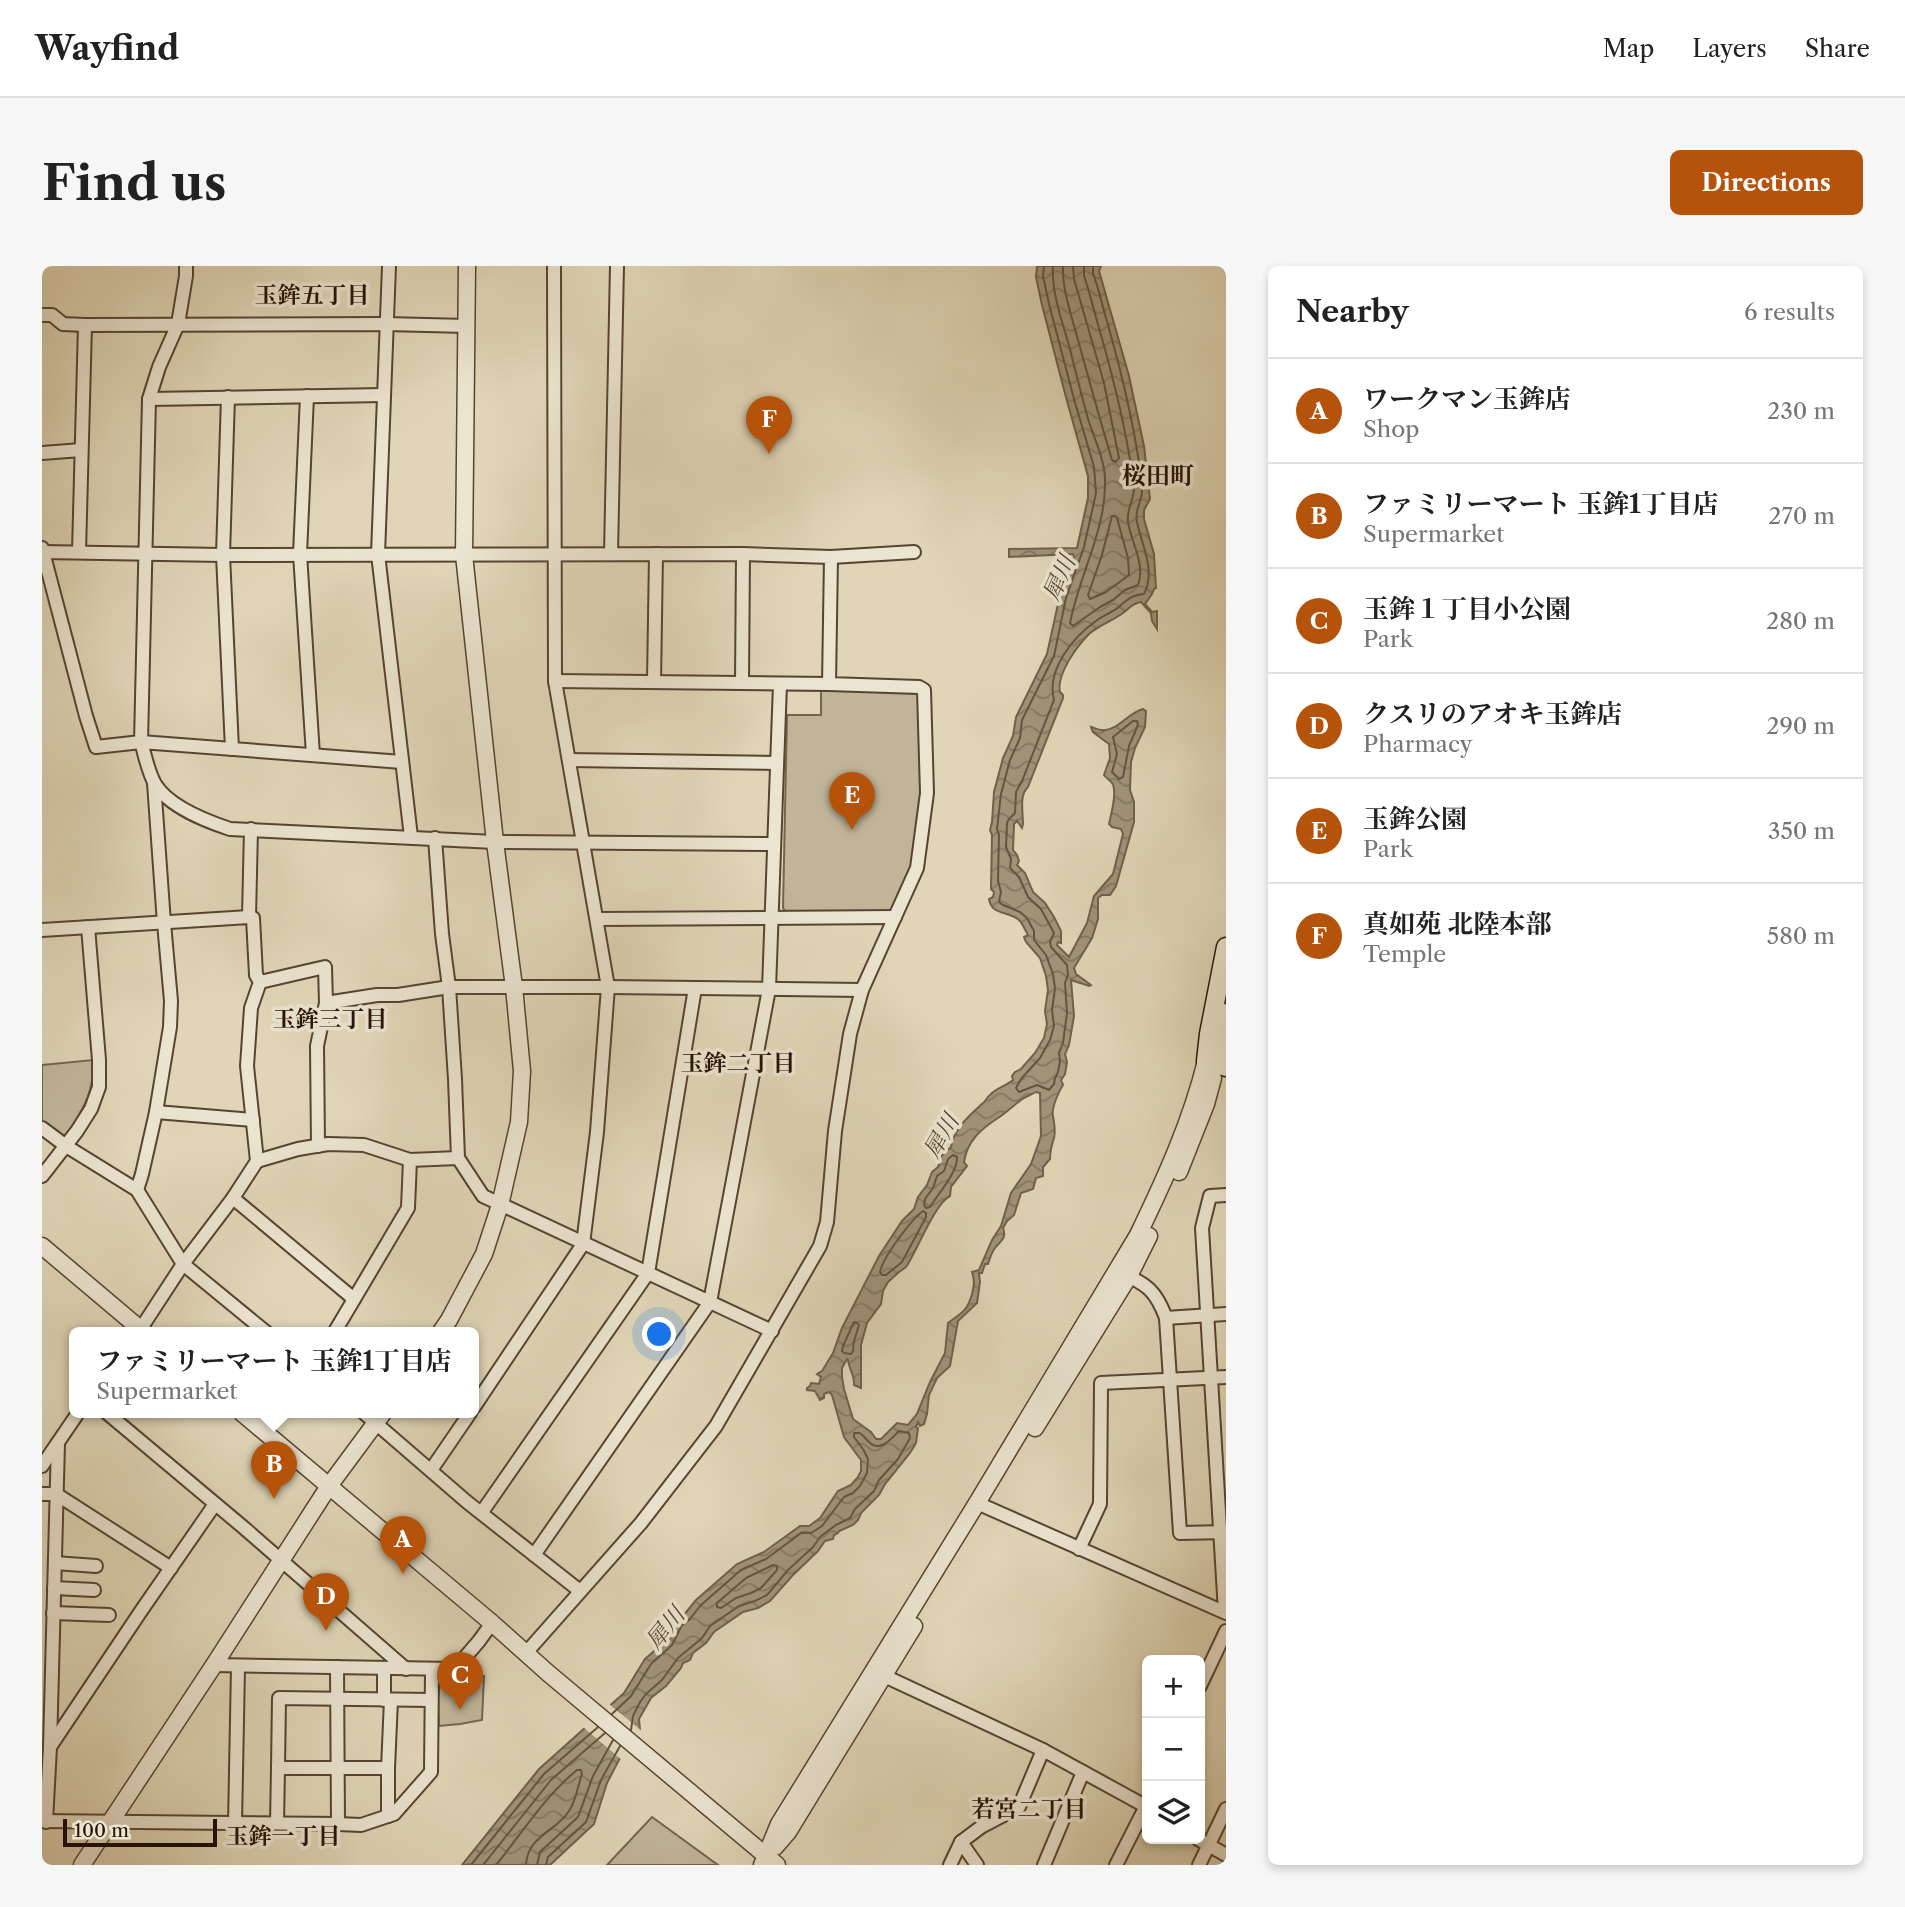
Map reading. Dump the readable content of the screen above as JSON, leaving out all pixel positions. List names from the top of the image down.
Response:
{
  "districts": [
    "玉鉾五丁目",
    "桜田町",
    "玉鉾三丁目",
    "玉鉾二丁目",
    "若宮二丁目",
    "玉鉾一丁目"
  ],
  "water": ["犀川"],
  "scale_bar": "100 m",
  "page": {
    "header": "Wayfind",
    "nav": ["Map", "Layers", "Share"],
    "buttons": "Directions",
    "title": "Find us",
    "heading": ["Nearby", "6 results"],
    "list": [
      {
        "mark": "A",
        "name": "ワークマン玉鉾店",
        "note": "Shop",
        "value": "230 m"
      },
      {
        "mark": "B",
        "name": "ファミリーマート 玉鉾1丁目店",
        "note": "Supermarket",
        "value": "270 m"
      },
      {
        "mark": "C",
        "name": "玉鉾１丁目小公園",
        "note": "Park",
        "value": "280 m"
      },
      {
        "mark": "D",
        "name": "クスリのアオキ玉鉾店",
        "note": "Pharmacy",
        "value": "290 m"
      },
      {
        "mark": "E",
        "name": "玉鉾公園",
        "note": "Park",
        "value": "350 m"
      },
      {
        "mark": "F",
        "name": "真如苑 北陸本部",
        "note": "Temple",
        "value": "580 m"
      }
    ],
    "pins": [
      "F",
      "E",
      "B",
      "A",
      "D",
      "C"
    ],
    "popup": ["ファミリーマート 玉鉾1丁目店", "Supermarket"],
    "map_buttons": ["+", "−"],
    "scale": "100 m"
  }
}
